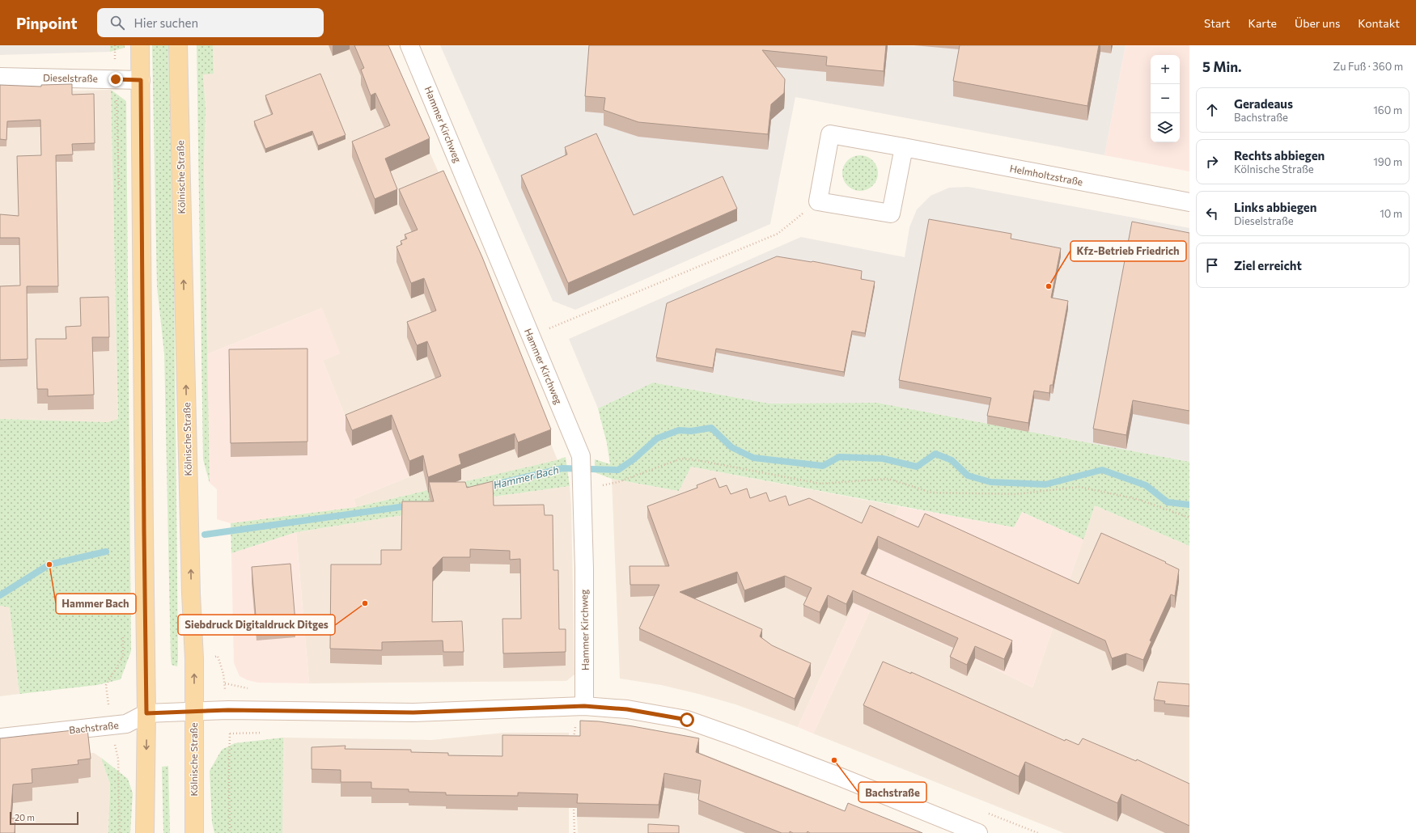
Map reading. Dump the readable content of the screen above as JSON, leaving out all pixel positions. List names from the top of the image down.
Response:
{
  "streets": {
    "main road": ["Kölnische Straße"],
    "street": [
      "Dieselstraße",
      "Hammer Kirchweg",
      "Helmholtzstraße",
      "Bachstraße"
    ]
  },
  "crossings": [
    ["Hammer Kirchweg", "Bachstraße"],
    ["Kölnische Straße", "Bachstraße"]
  ],
  "water": ["Hammer Bach"],
  "places": [
    "Kfz-Betrieb Friedrich",
    "Hammer Bach",
    "Siebdruck Digitaldruck Ditges",
    "Bachstraße"
  ],
  "scale_bar": "20 m",
  "page": {
    "header": "Pinpoint",
    "search": "Hier suchen",
    "nav": [
      "Start",
      "Karte",
      "Über uns",
      "Kontakt"
    ],
    "heading": ["5 Min.", "Zu Fuß · 360 m"],
    "map_buttons": ["+", "−"],
    "list": [
      ["Geradeaus", "Bachstraße", "160 m"],
      ["Rechts abbiegen", "Kölnische Straße", "190 m"],
      ["Links abbiegen", "Dieselstraße", "10 m"],
      "Ziel erreicht"
    ],
    "scale": "20 m"
  }
}
